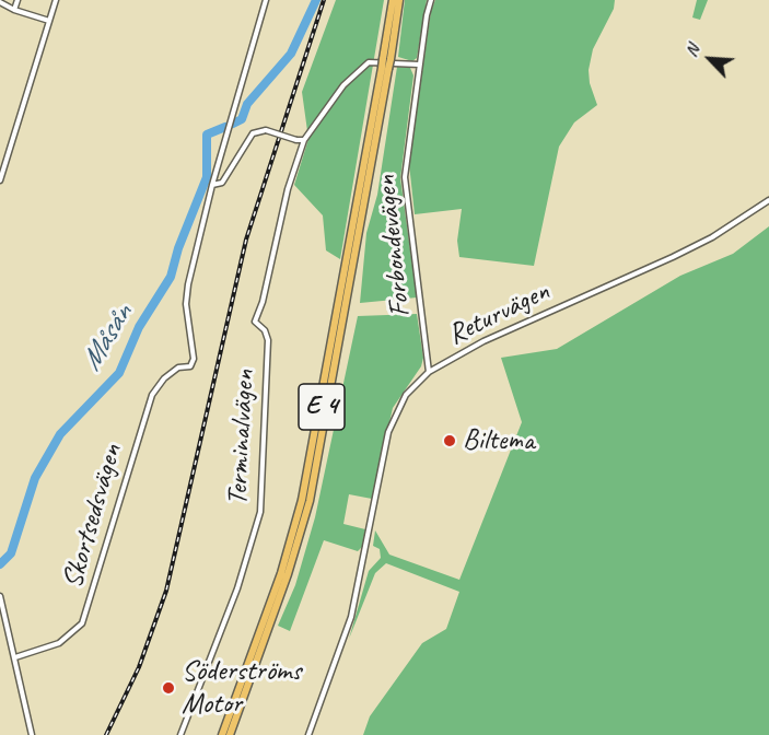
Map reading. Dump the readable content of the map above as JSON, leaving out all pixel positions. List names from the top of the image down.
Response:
{
  "streets": {
    "highway": ["E 4"],
    "street": [
      "Forbondevägen",
      "Returvägen",
      "Terminalvägen",
      "Skortsedsvägen"
    ]
  },
  "crossings": [
    ["Forbondevägen", "Returvägen"]
  ],
  "water": ["Måsån"],
  "places": ["Biltema", "Söderströms Motor"],
  "north": "top left"
}
